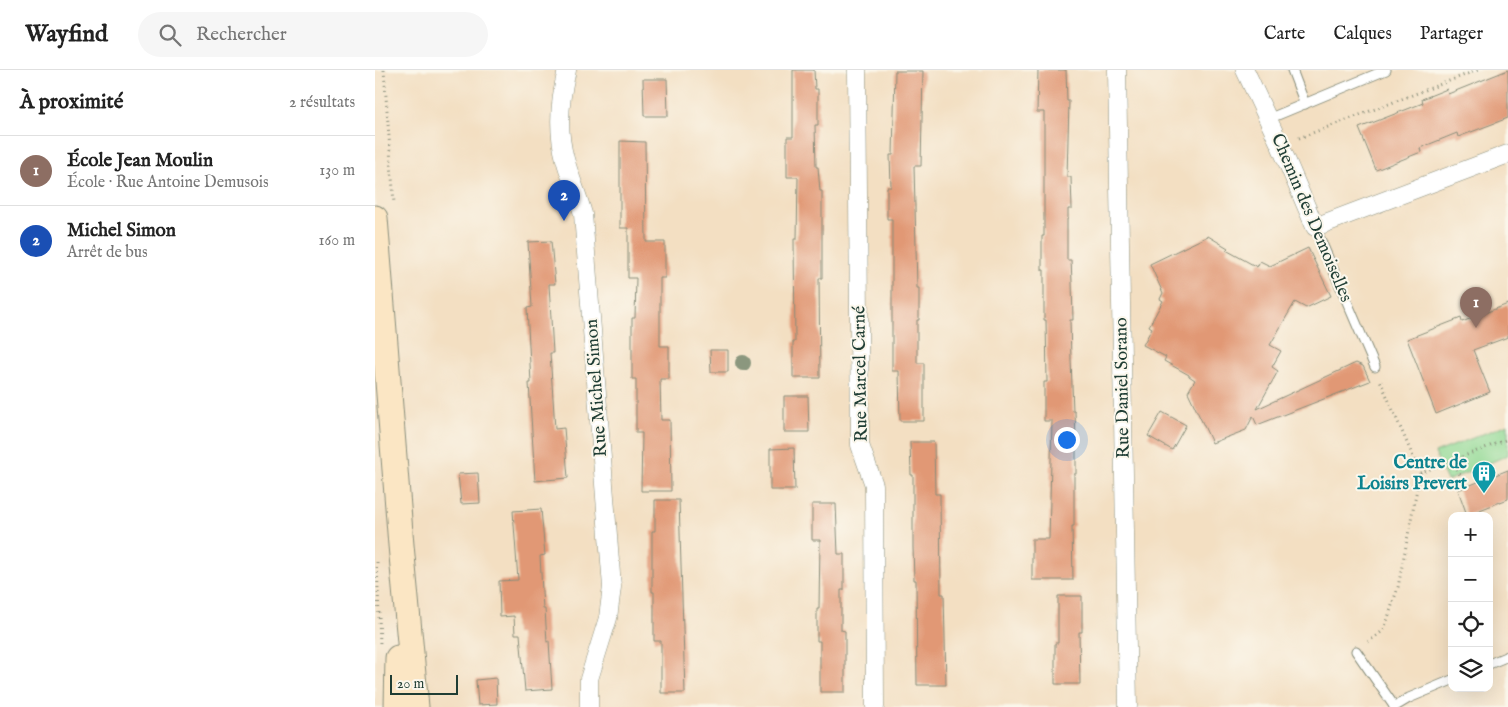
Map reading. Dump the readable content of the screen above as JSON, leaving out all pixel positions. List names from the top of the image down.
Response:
{
  "streets": {
    "street": [
      "Chemin des Demoiselles",
      "Rue Marcel Carné",
      "Rue Michel Simon",
      "Rue Daniel Sorano"
    ]
  },
  "places": {
    "building": ["Centre de Loisirs Prevert"]
  },
  "scale_bar": "20 m",
  "page": {
    "header": "Wayfind",
    "search": "Rechercher",
    "nav": ["Carte", "Calques", "Partager"],
    "heading": ["À proximité", "2 résultats"],
    "list": [
      {
        "mark": "1",
        "name": "École Jean Moulin",
        "note": "École · Rue Antoine Demusois",
        "value": "130 m"
      },
      {
        "mark": "2",
        "name": "Michel Simon",
        "note": "Arrêt de bus",
        "value": "160 m"
      }
    ],
    "pins": ["2", "1"],
    "map_buttons": ["+", "−"],
    "scale": "20 m"
  }
}
